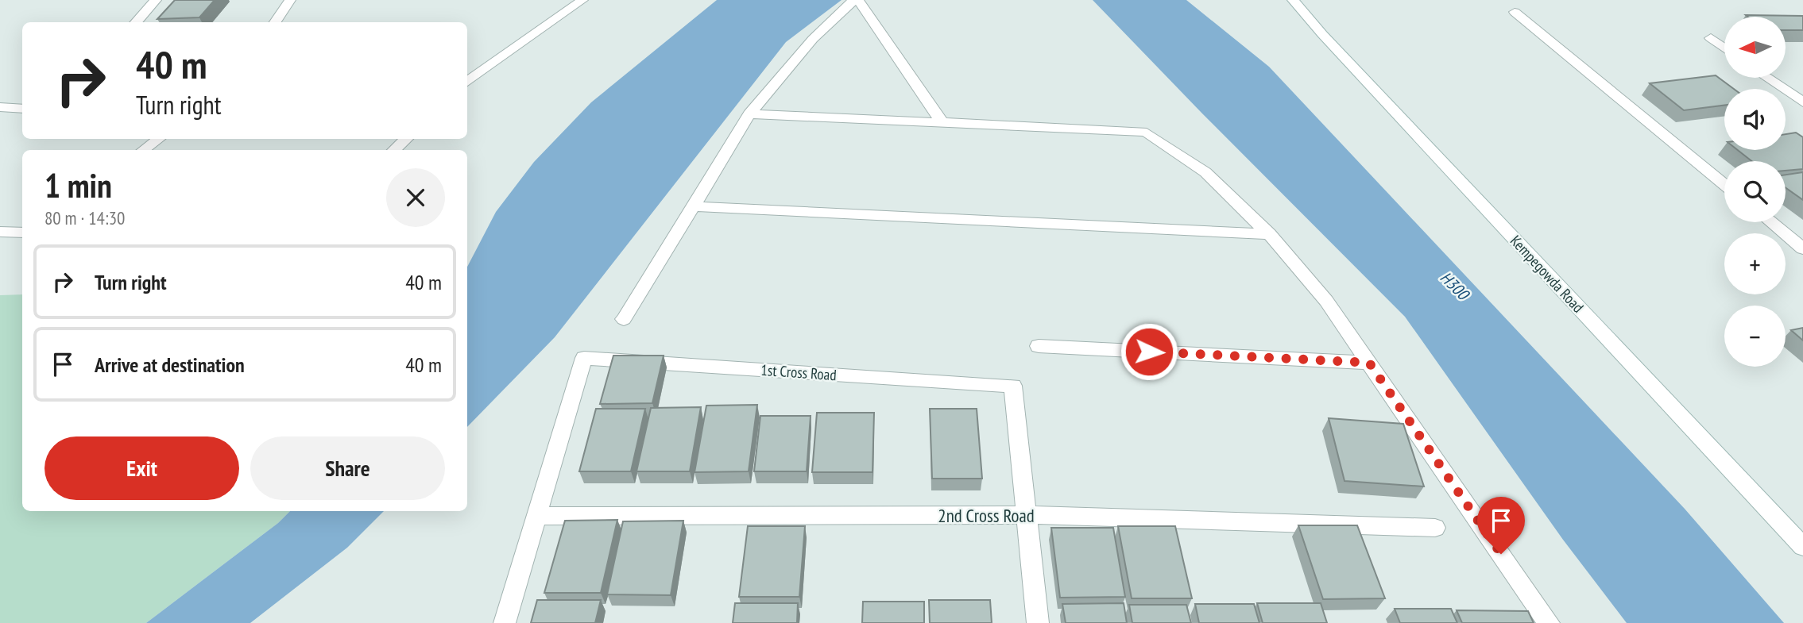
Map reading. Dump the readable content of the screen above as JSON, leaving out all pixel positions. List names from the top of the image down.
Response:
{
  "streets": {
    "street": ["Kempegowda Road", "1st Cross Road", "2nd Cross Road"]
  },
  "crossings": [
    ["1st Cross Road", "2nd Cross Road"]
  ],
  "water": ["H300"],
  "north": "left",
  "page": {
    "map_buttons": ["+", "−"],
    "turn": ["40 m", "Turn right"],
    "heading": ["1 min", "80 m · 14:30"],
    "list": [
      {
        "name": "Turn right",
        "value": "40 m"
      },
      {
        "name": "Arrive at destination",
        "value": "40 m"
      }
    ],
    "buttons": ["Exit", "Share"]
  }
}
